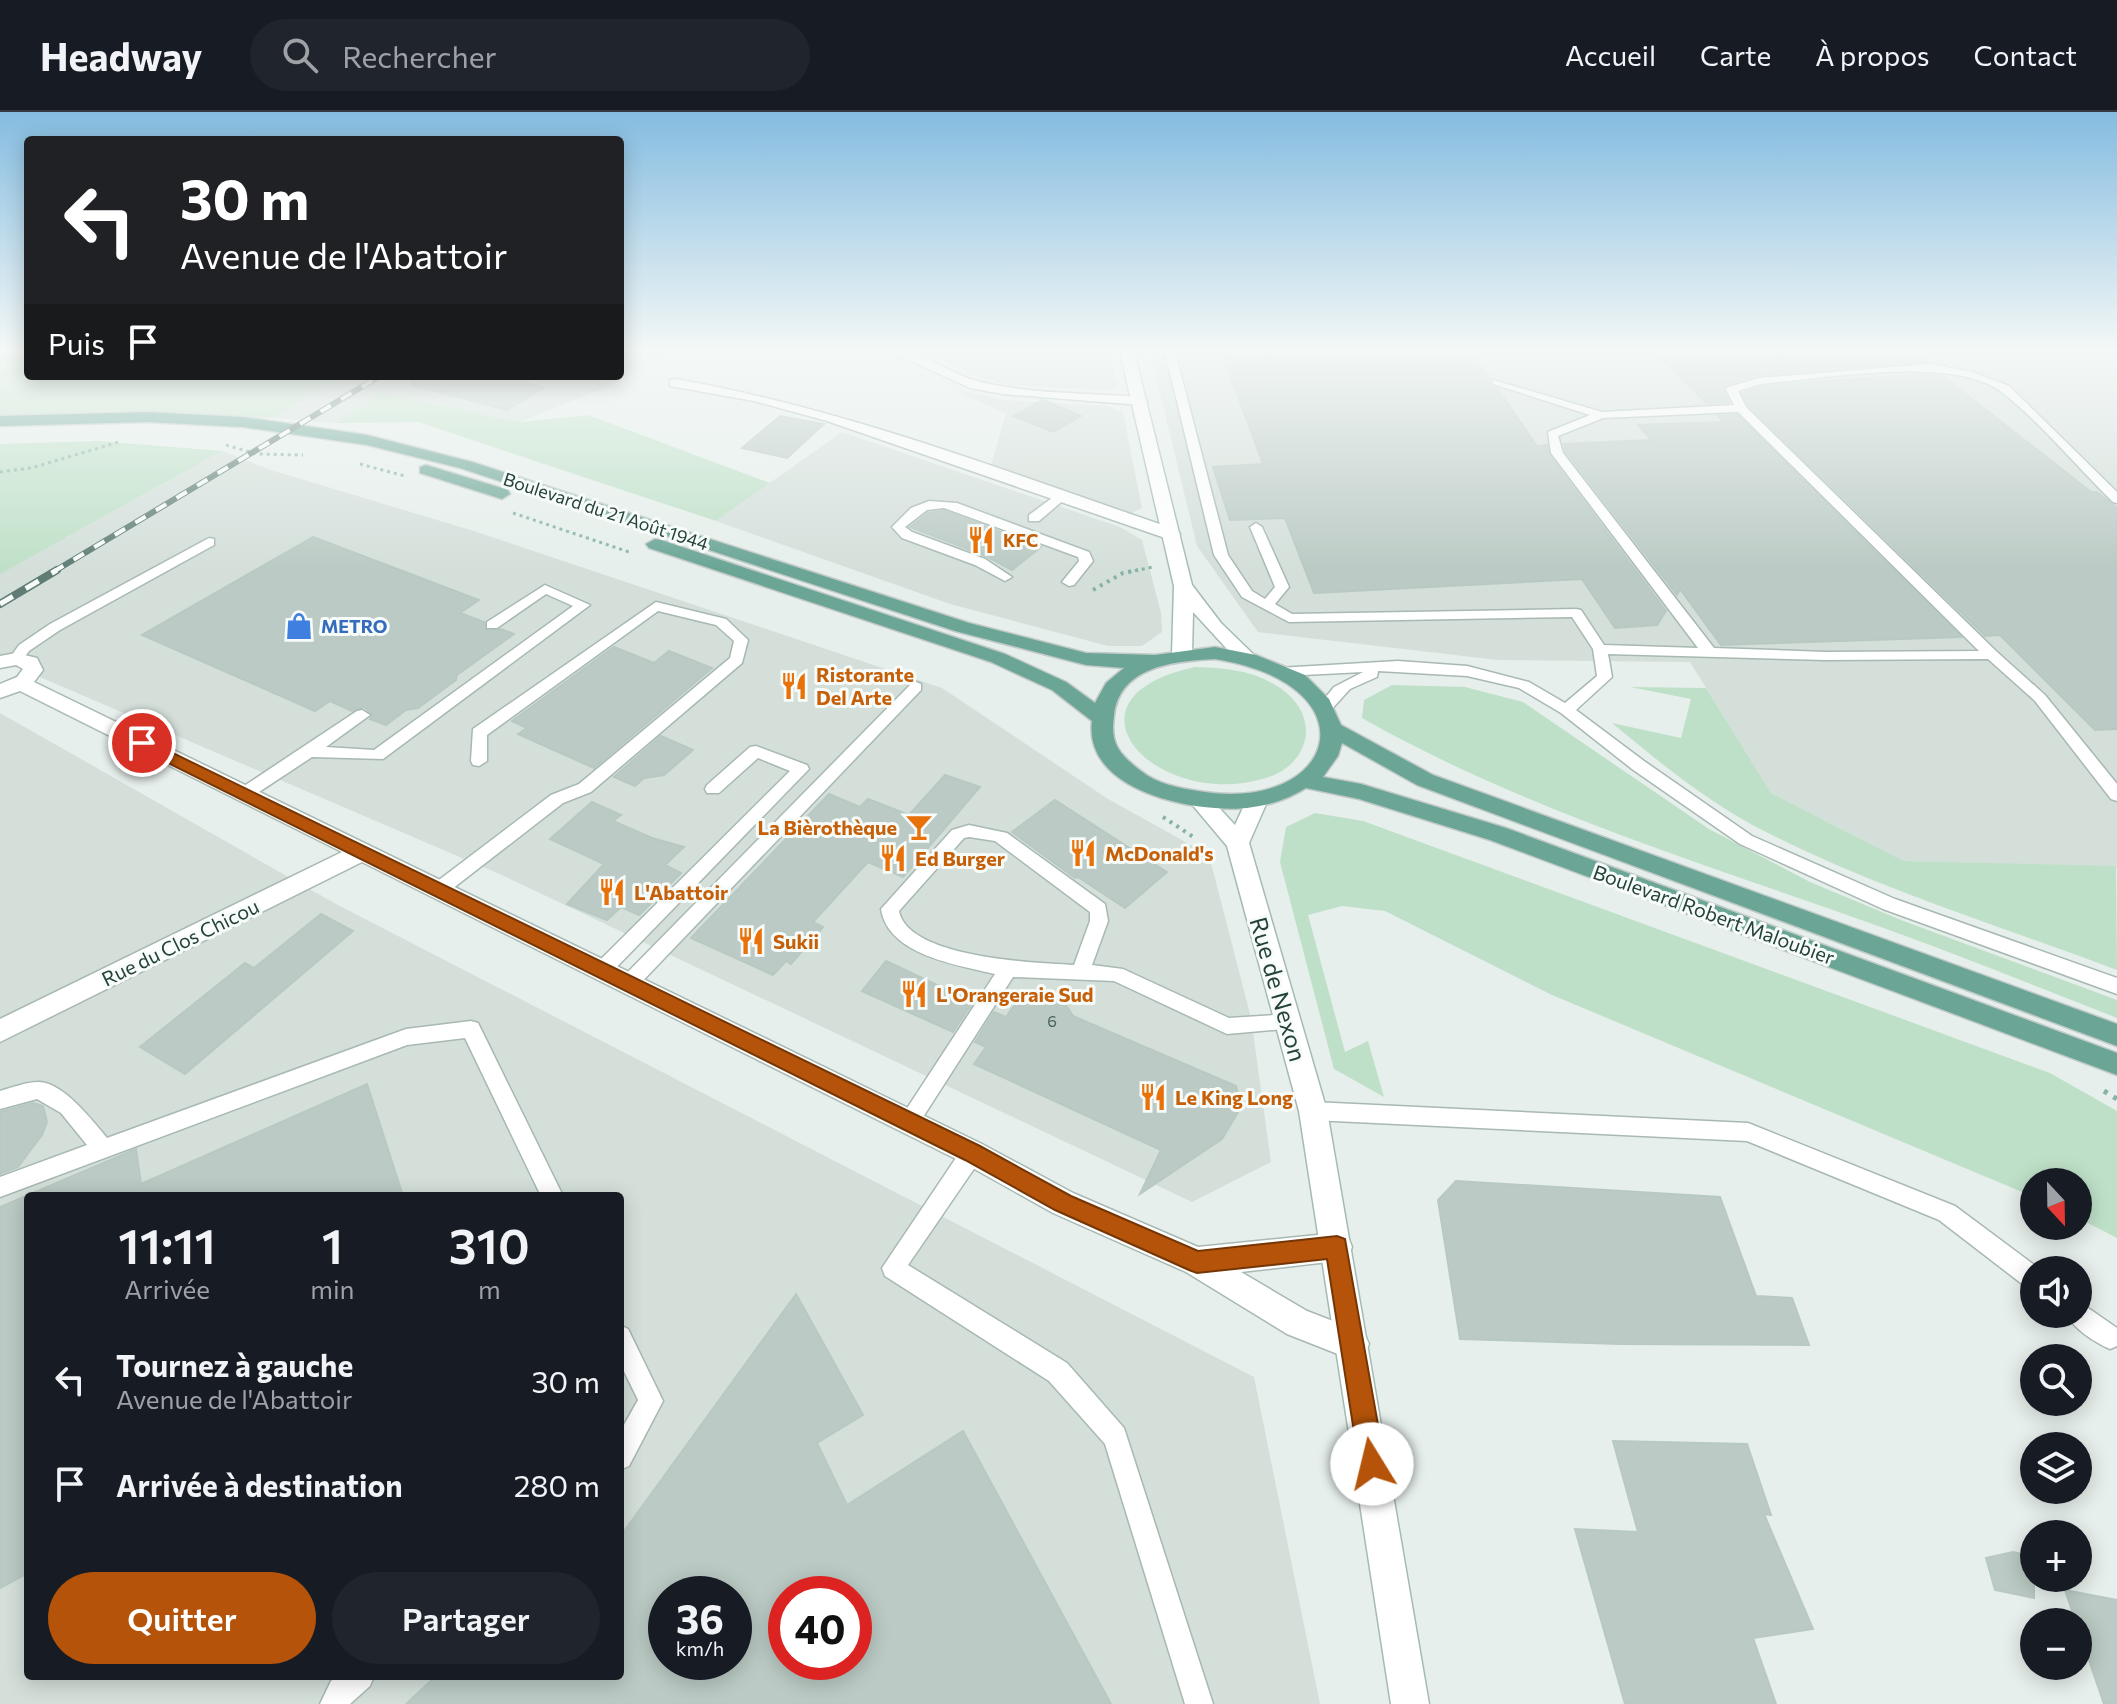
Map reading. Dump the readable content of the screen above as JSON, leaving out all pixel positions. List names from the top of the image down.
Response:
{
  "streets": {
    "main road": ["Boulevard du 21 Août 1944", "Boulevard Robert Maloubier"],
    "street": ["Rue du Clos Chicou", "Rue de Nexon"]
  },
  "crossings": [
    ["Boulevard du 21 Août 1944", "Boulevard Robert Maloubier"],
    ["Boulevard du 21 Août 1944", "Rue de Nexon"],
    ["Boulevard Robert Maloubier", "Rue de Nexon"]
  ],
  "places": {
    "restaurant": [
      "KFC",
      "Ristorante Del Arte",
      "McDonald's",
      "Ed Burger",
      "L'Abattoir",
      "Sukii",
      "L'Orangeraie Sud",
      "Le King Long"
    ],
    "shop": ["METRO"],
    "bar": ["La Bièrothèque"]
  },
  "house_numbers": ["6"],
  "north": "bottom",
  "page": {
    "header": "Headway",
    "search": "Rechercher",
    "nav": [
      "Accueil",
      "Carte",
      "À propos",
      "Contact"
    ],
    "turn": ["30 m", "Avenue de l'Abattoir"],
    "then": "Puis",
    "map_buttons": ["+", "−"],
    "eta": [
      "11:11",
      "Arrivée",
      "1",
      "min",
      "310",
      "m"
    ],
    "list": [
      {
        "name": "Tournez à gauche",
        "note": "Avenue de l'Abattoir",
        "value": "30 m"
      },
      {
        "name": "Arrivée à destination",
        "value": "280 m"
      }
    ],
    "buttons": ["Quitter", "Partager"],
    "speed": "36 km/h",
    "limit": "40"
  }
}
